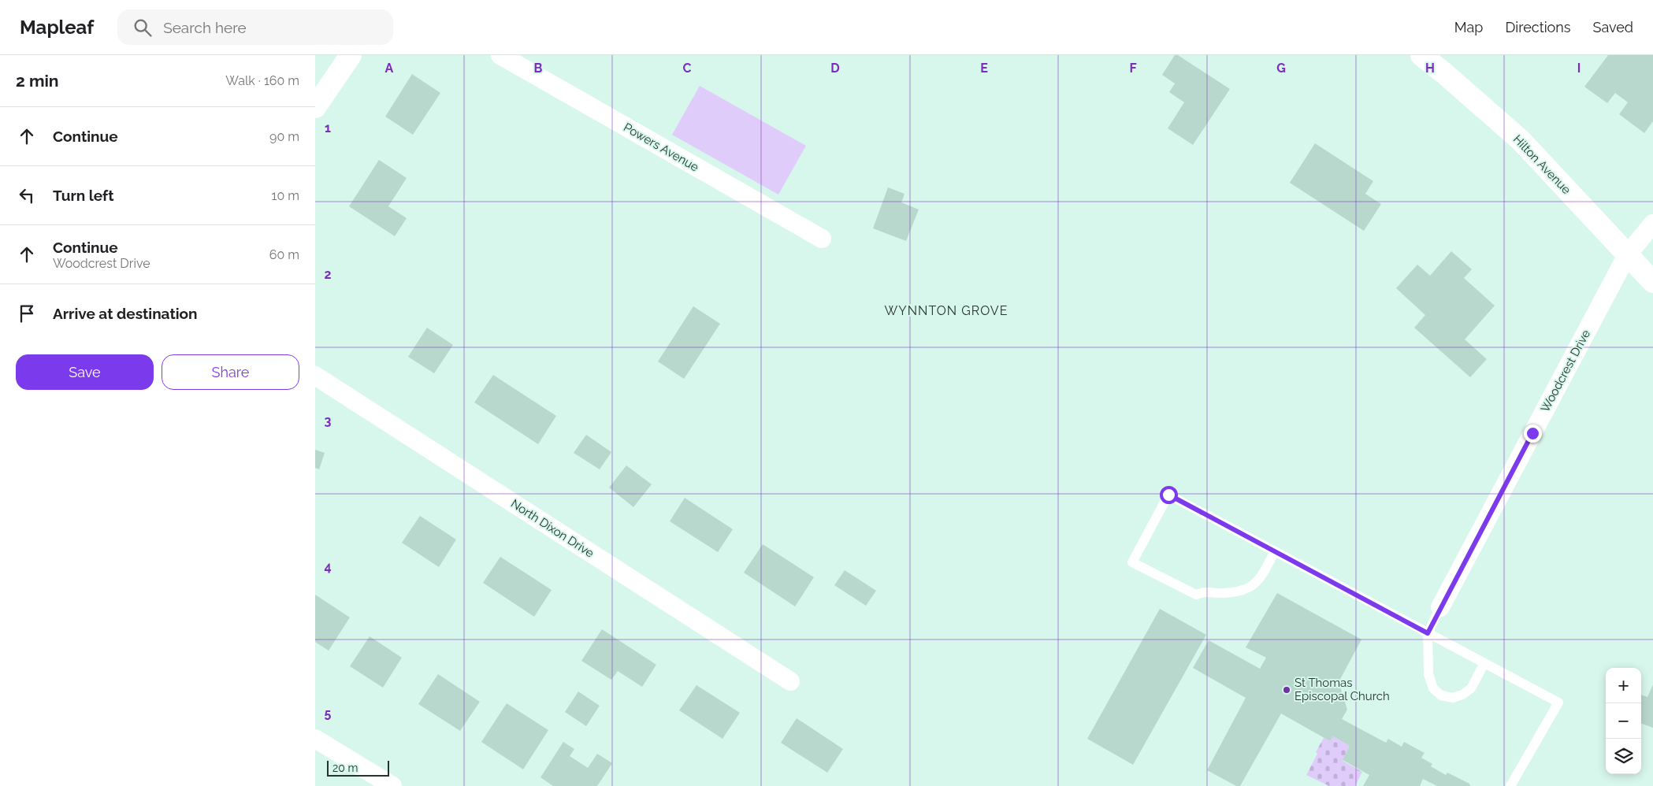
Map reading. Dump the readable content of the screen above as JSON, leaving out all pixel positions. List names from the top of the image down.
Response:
{
  "streets": {
    "street": [
      "Powers Avenue",
      "Hilton Avenue",
      "Woodcrest Drive",
      "North Dixon Drive"
    ]
  },
  "crossings": [
    ["Hilton Avenue", "Woodcrest Drive"]
  ],
  "districts": ["WYNNTON GROVE"],
  "places": ["St Thomas Episcopal Church"],
  "scale_bar": "20 m",
  "page": {
    "header": "Mapleaf",
    "search": "Search here",
    "nav": ["Map", "Directions", "Saved"],
    "heading": ["2 min", "Walk · 160 m"],
    "list": [
      ["Continue", "90 m"],
      ["Turn left", "10 m"],
      ["Continue", "Woodcrest Drive", "60 m"],
      "Arrive at destination"
    ],
    "buttons": ["Save", "Share"],
    "map_buttons": ["+", "−"],
    "scale": "20 m"
  },
  "grid": {
    "columns": [
      "A",
      "B",
      "C",
      "D",
      "E",
      "F",
      "G",
      "H",
      "I"
    ],
    "rows": [
      "1",
      "2",
      "3",
      "4",
      "5"
    ]
  }
}
